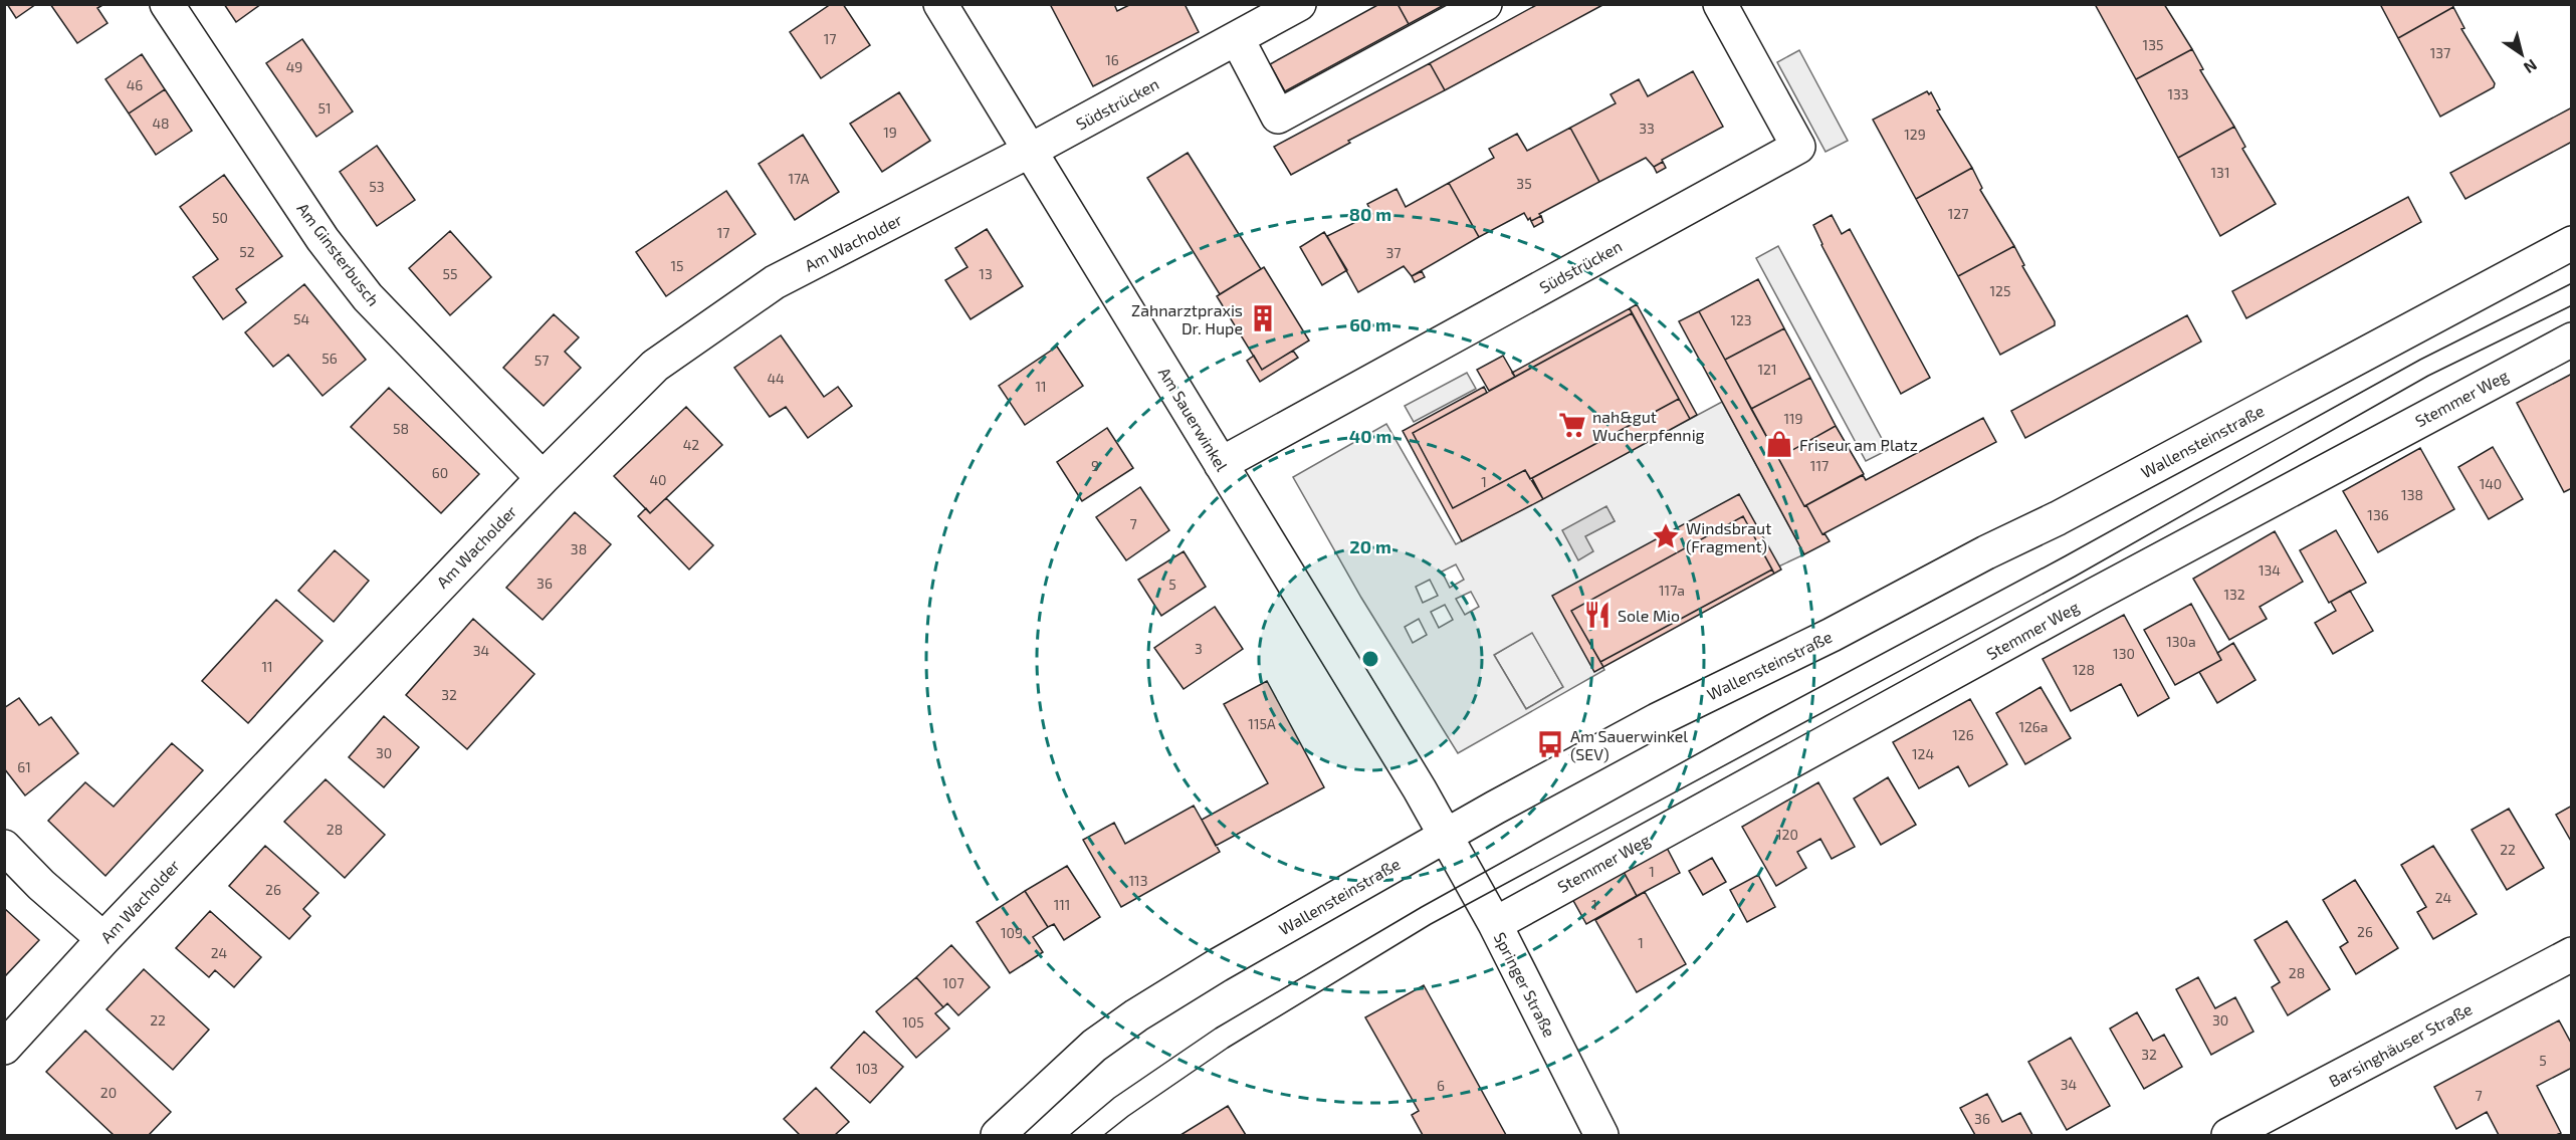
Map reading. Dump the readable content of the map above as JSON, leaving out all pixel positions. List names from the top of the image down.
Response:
{
  "streets": {
    "street": [
      "Südstrücken",
      "Am Wacholder",
      "Am Ginsterbusch",
      "Stemmer Weg",
      "Am Sauerwinkel",
      "Wallensteinstraße",
      "Springer Straße",
      "Barsinghäuser Straße"
    ]
  },
  "crossings": [
    ["Südstrücken", "Am Wacholder"],
    ["Südstrücken", "Am Sauerwinkel"],
    ["Am Wacholder", "Am Ginsterbusch"],
    ["Am Wacholder", "Am Sauerwinkel"],
    ["Stemmer Weg", "Springer Straße"],
    ["Am Sauerwinkel", "Wallensteinstraße"],
    ["Am Sauerwinkel", "Springer Straße"],
    ["Wallensteinstraße", "Springer Straße"]
  ],
  "places": {
    "building": ["Zahnarztpraxis Dr. Hupe"],
    "supermarket": ["nah&gut Wucherpfennig"],
    "shop": ["Friseur am Platz"],
    "place": ["Windsbraut (Fragment)"],
    "restaurant": ["Sole Mio"],
    "bus stop": ["Am Sauerwinkel (SEV)"]
  },
  "house_numbers": [
    "17",
    "135",
    "137",
    "16",
    "49",
    "46",
    "133",
    "51",
    "48",
    "33",
    "19",
    "129",
    "131",
    "17A",
    "35",
    "53",
    "127",
    "50",
    "17",
    "52",
    "37",
    "15",
    "55",
    "13",
    "125",
    "54",
    "123",
    "56",
    "57",
    "121",
    "44",
    "11",
    "119",
    "58",
    "42",
    "9",
    "117",
    "60",
    "40",
    "1",
    "140",
    "138",
    "136",
    "7",
    "38",
    "134",
    "36",
    "5",
    "117a",
    "132",
    "130a",
    "3",
    "34",
    "130",
    "11",
    "128",
    "32",
    "115A",
    "126a",
    "126",
    "30",
    "124",
    "61",
    "28",
    "120",
    "22",
    "1",
    "113",
    "26",
    "24",
    "111",
    "1",
    "26",
    "109",
    "1",
    "24",
    "28",
    "107",
    "22",
    "30",
    "105",
    "32",
    "5",
    "103",
    "34",
    "6",
    "20",
    "7",
    "36"
  ],
  "north": "bottom right",
  "rings": [
    "80 m",
    "60 m",
    "40 m",
    "20 m"
  ]
}
